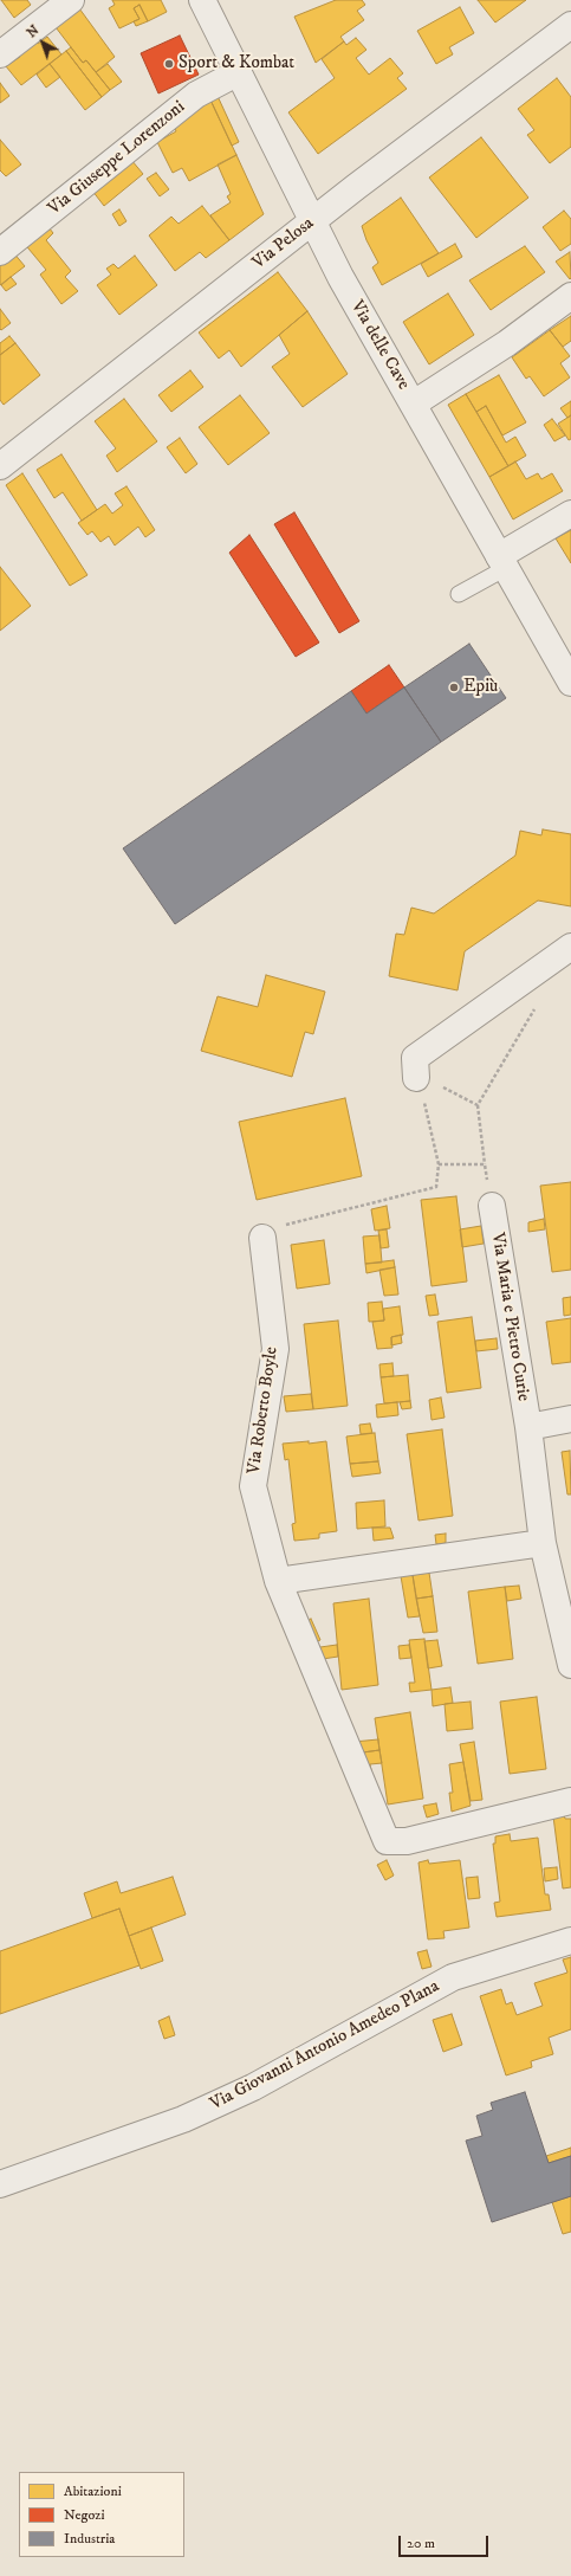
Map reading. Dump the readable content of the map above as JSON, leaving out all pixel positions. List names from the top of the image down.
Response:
{
  "streets": {
    "street": [
      "Via Giuseppe Lorenzoni",
      "Via Pelosa",
      "Via delle Cave",
      "Via Maria e Pietro Curie",
      "Via Roberto Boyle",
      "Via Giovanni Antonio Amedeo Plana"
    ]
  },
  "crossings": [
    ["Via Giuseppe Lorenzoni", "Via delle Cave"],
    ["Via Pelosa", "Via delle Cave"]
  ],
  "places": ["Sport & Kombat", "Epiù"],
  "legend": ["Abitazioni", "Negozi", "Industria"],
  "scale_bar": "20 m",
  "north": "top left"
}
